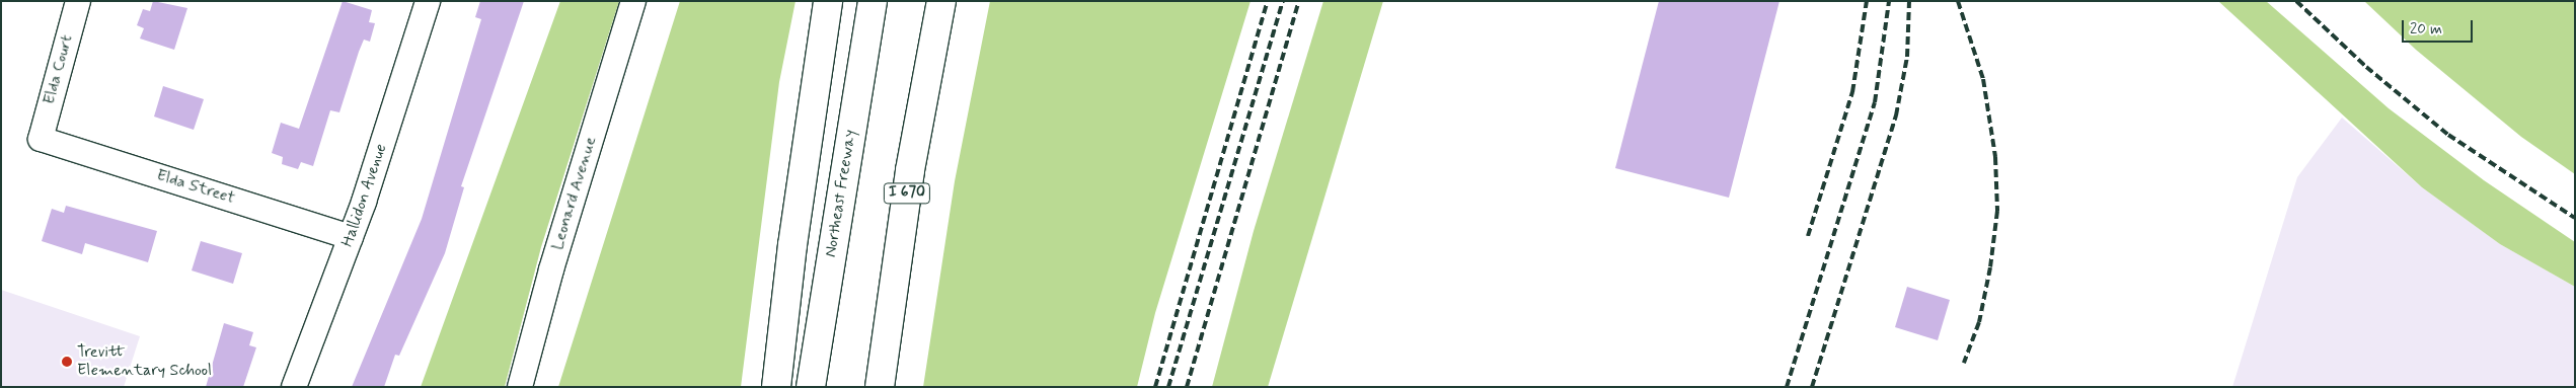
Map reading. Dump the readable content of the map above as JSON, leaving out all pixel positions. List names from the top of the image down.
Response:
{
  "streets": {
    "highway": ["Northeast Freeway", "I 670"],
    "street": [
      "Elda Court",
      "Elda Street",
      "Leonard Avenue",
      "Hallidon Avenue"
    ]
  },
  "crossings": [
    ["Elda Court", "Elda Street"],
    ["Elda Street", "Hallidon Avenue"]
  ],
  "places": ["Trevitt Elementary School"],
  "scale_bar": "20 m"
}
